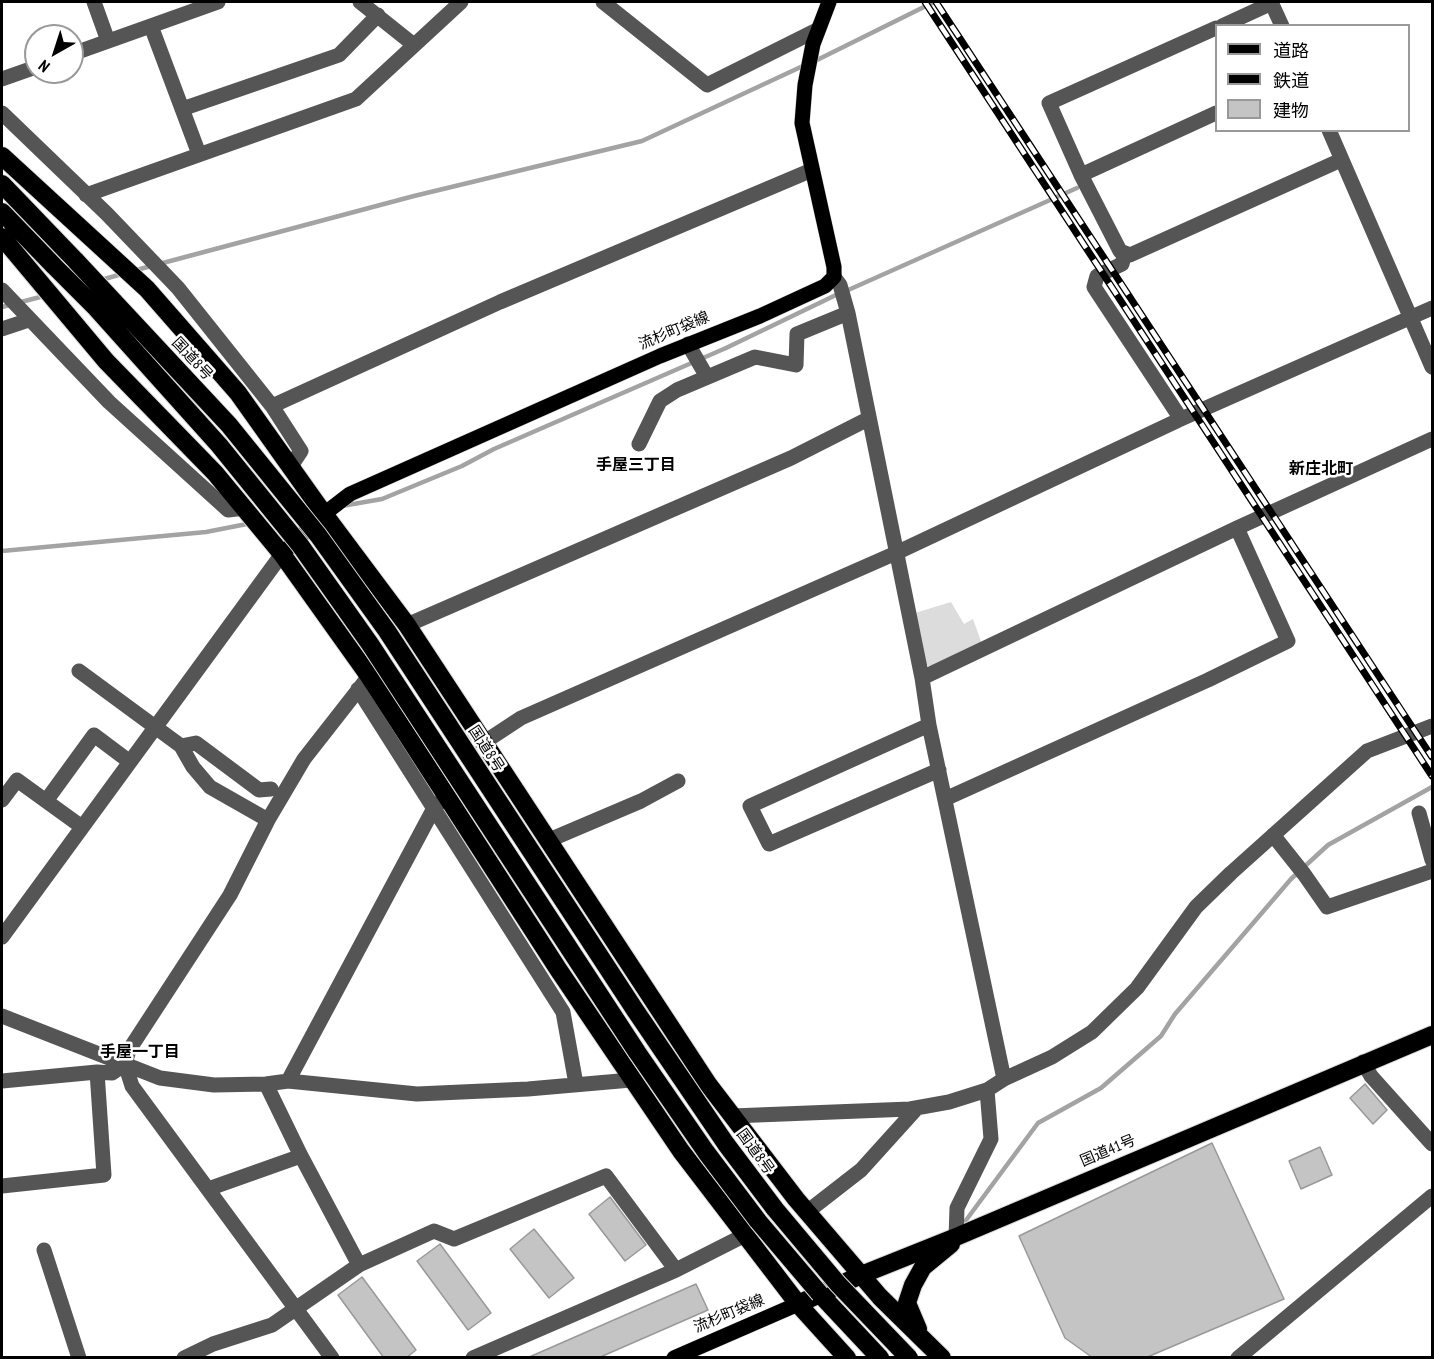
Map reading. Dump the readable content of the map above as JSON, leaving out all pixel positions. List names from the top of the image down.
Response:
{
  "streets": {
    "highway": ["国道8号", "国道41号"],
    "main road": ["流杉町袋線"]
  },
  "crossings": [
    ["流杉町袋線", "国道41号"]
  ],
  "districts": ["手屋三丁目", "新庄北町", "手屋一丁目"],
  "legend": ["道路", "鉄道", "建物"],
  "north": "bottom left"
}
